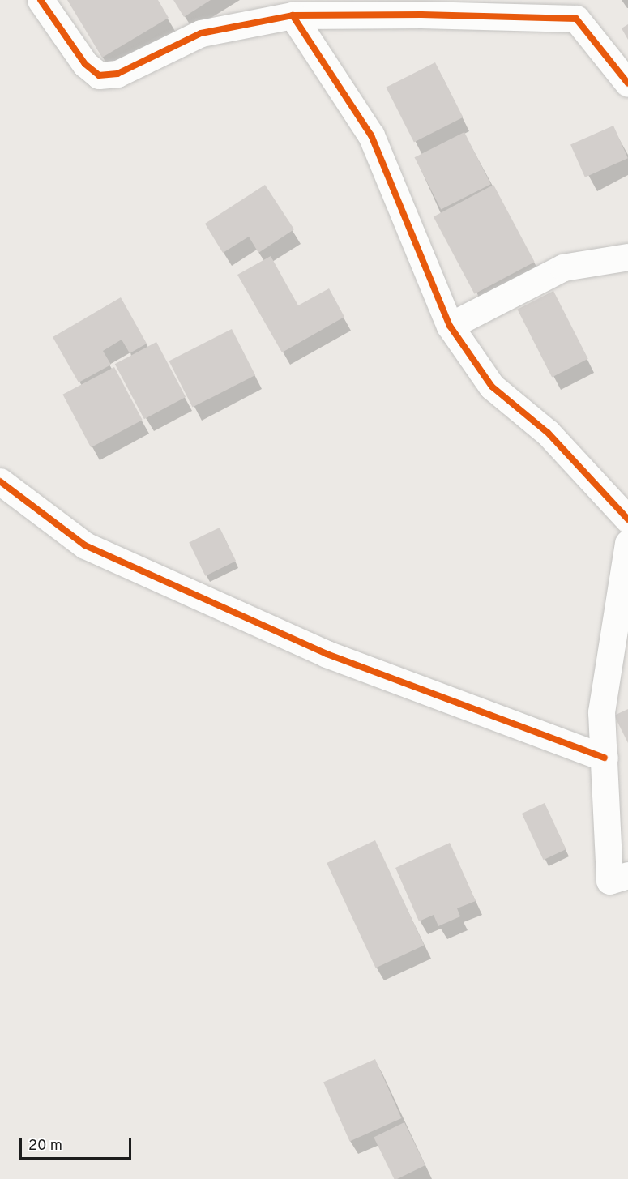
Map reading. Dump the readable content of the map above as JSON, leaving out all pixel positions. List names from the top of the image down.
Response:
{
  "scale_bar": "20 m"
}
